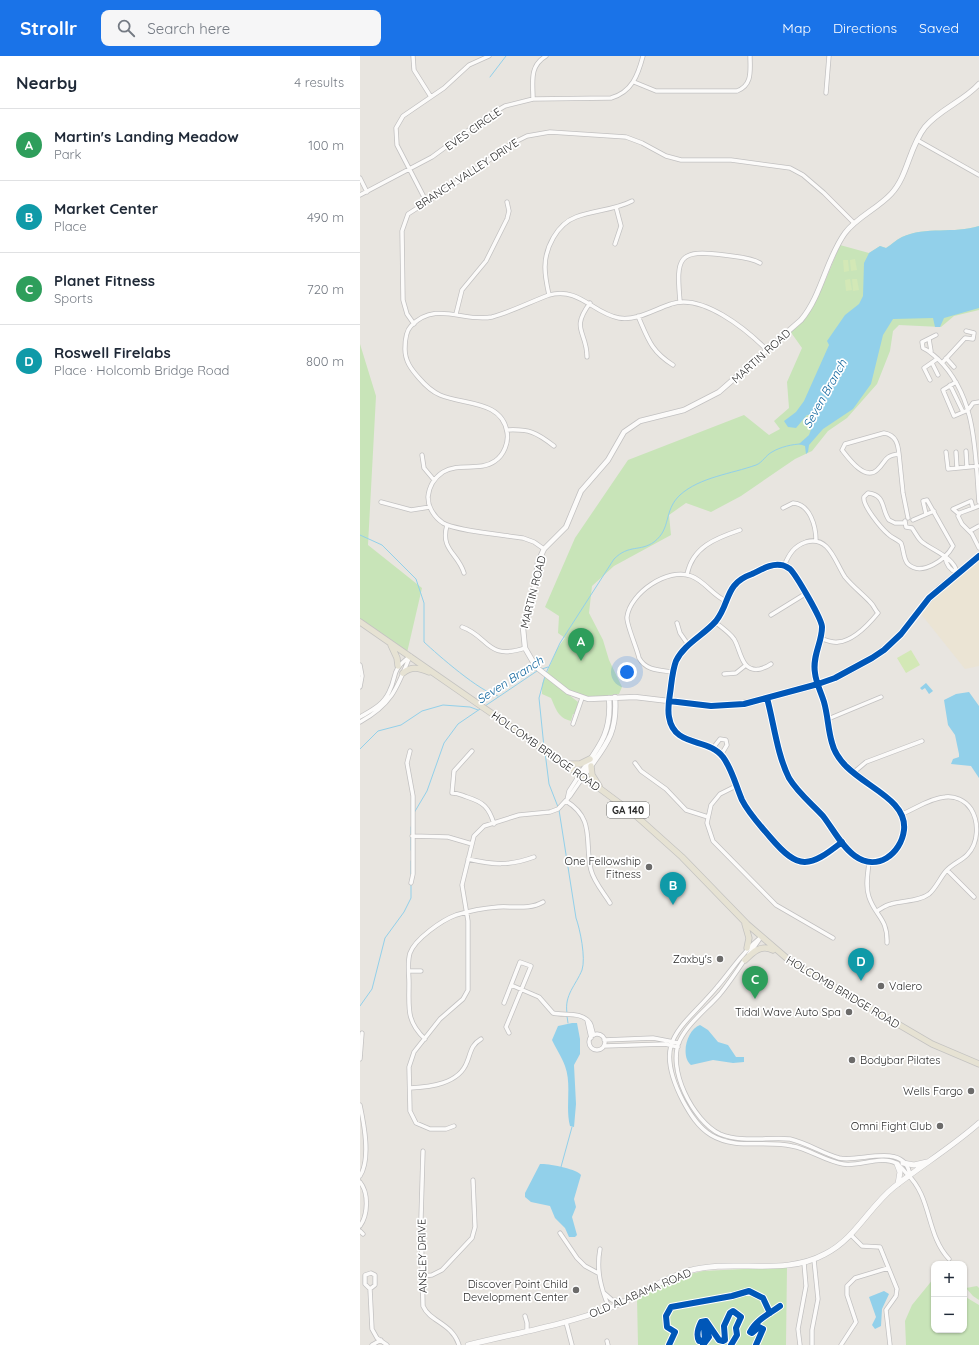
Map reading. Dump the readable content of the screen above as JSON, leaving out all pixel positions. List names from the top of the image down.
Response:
{
  "streets": {
    "main road": ["HOLCOMB BRIDGE ROAD", "GA 140", "OLD ALABAMA ROAD"],
    "street": [
      "EVES CIRCLE",
      "BRANCH VALLEY DRIVE",
      "MARTIN ROAD",
      "ANSLEY DRIVE"
    ]
  },
  "crossings": [
    ["BRANCH VALLEY DRIVE", "MARTIN ROAD"]
  ],
  "water": ["Seven Branch"],
  "places": [
    "One Fellowship Fitness",
    "Zaxby's",
    "Valero",
    "Tidal Wave Auto Spa",
    "Bodybar Pilates",
    "Wells Fargo",
    "Omni Fight Club",
    "Discover Point Child Development Center"
  ],
  "page": {
    "header": "Strollr",
    "search": "Search here",
    "nav": ["Map", "Directions", "Saved"],
    "heading": ["Nearby", "4 results"],
    "list": [
      {
        "mark": "A",
        "name": "Martin's Landing Meadow",
        "note": "Park",
        "value": "100 m"
      },
      {
        "mark": "B",
        "name": "Market Center",
        "note": "Place",
        "value": "490 m"
      },
      {
        "mark": "C",
        "name": "Planet Fitness",
        "note": "Sports",
        "value": "720 m"
      },
      {
        "mark": "D",
        "name": "Roswell Firelabs",
        "note": "Place · Holcomb Bridge Road",
        "value": "800 m"
      }
    ],
    "pins": [
      "A",
      "B",
      "D",
      "C"
    ],
    "map_buttons": ["+", "−"]
  }
}
